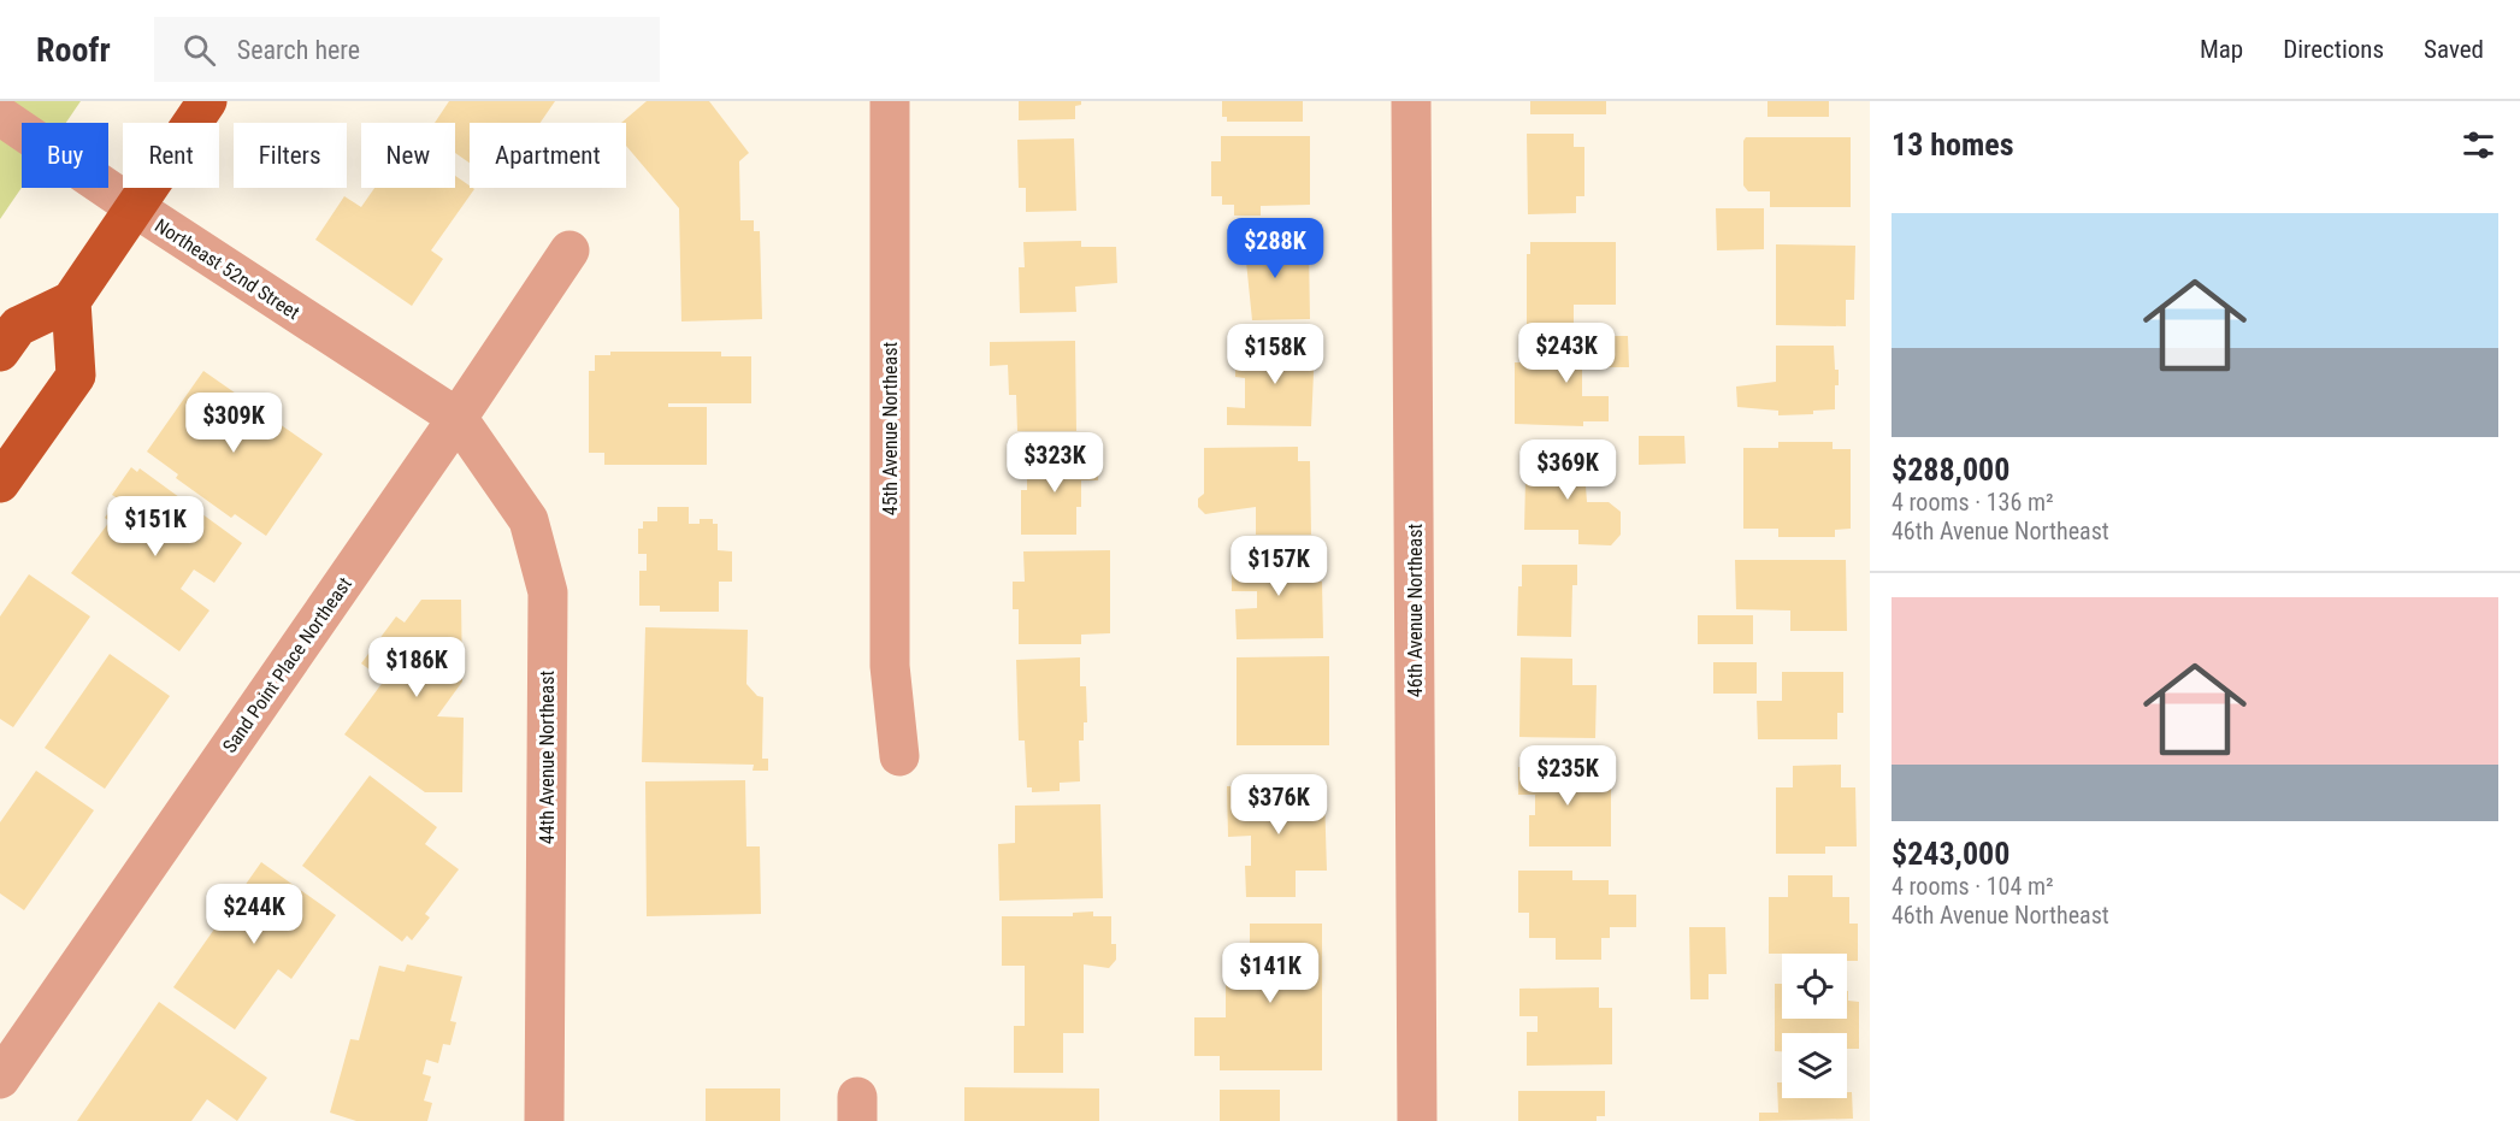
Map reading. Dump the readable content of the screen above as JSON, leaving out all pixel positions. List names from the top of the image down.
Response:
{
  "streets": {
    "street": [
      "Northeast 52nd Street",
      "45th Avenue Northeast",
      "46th Avenue Northeast",
      "Sand Point Place Northeast",
      "44th Avenue Northeast"
    ]
  },
  "crossings": [
    ["Northeast 52nd Street", "Sand Point Place Northeast"],
    ["Northeast 52nd Street", "44th Avenue Northeast"],
    ["Sand Point Place Northeast", "44th Avenue Northeast"]
  ],
  "page": {
    "header": "Roofr",
    "search": "Search here",
    "nav": ["Map", "Directions", "Saved"],
    "heading": "13 homes",
    "chip": [
      "Buy",
      "Rent",
      "Filters",
      "New",
      "Apartment"
    ],
    "list": [
      {
        "name": "$288,000",
        "note": "4 rooms · 136 m² · 46th Avenue Northeast"
      },
      {
        "name": "$243,000",
        "note": "4 rooms · 104 m² · 46th Avenue Northeast"
      }
    ],
    "price": [
      "$288K",
      "$243K",
      "$158K",
      "$309K",
      "$323K",
      "$369K",
      "$151K",
      "$157K",
      "$186K",
      "$235K",
      "$376K",
      "$244K",
      "$141K"
    ]
  }
}
